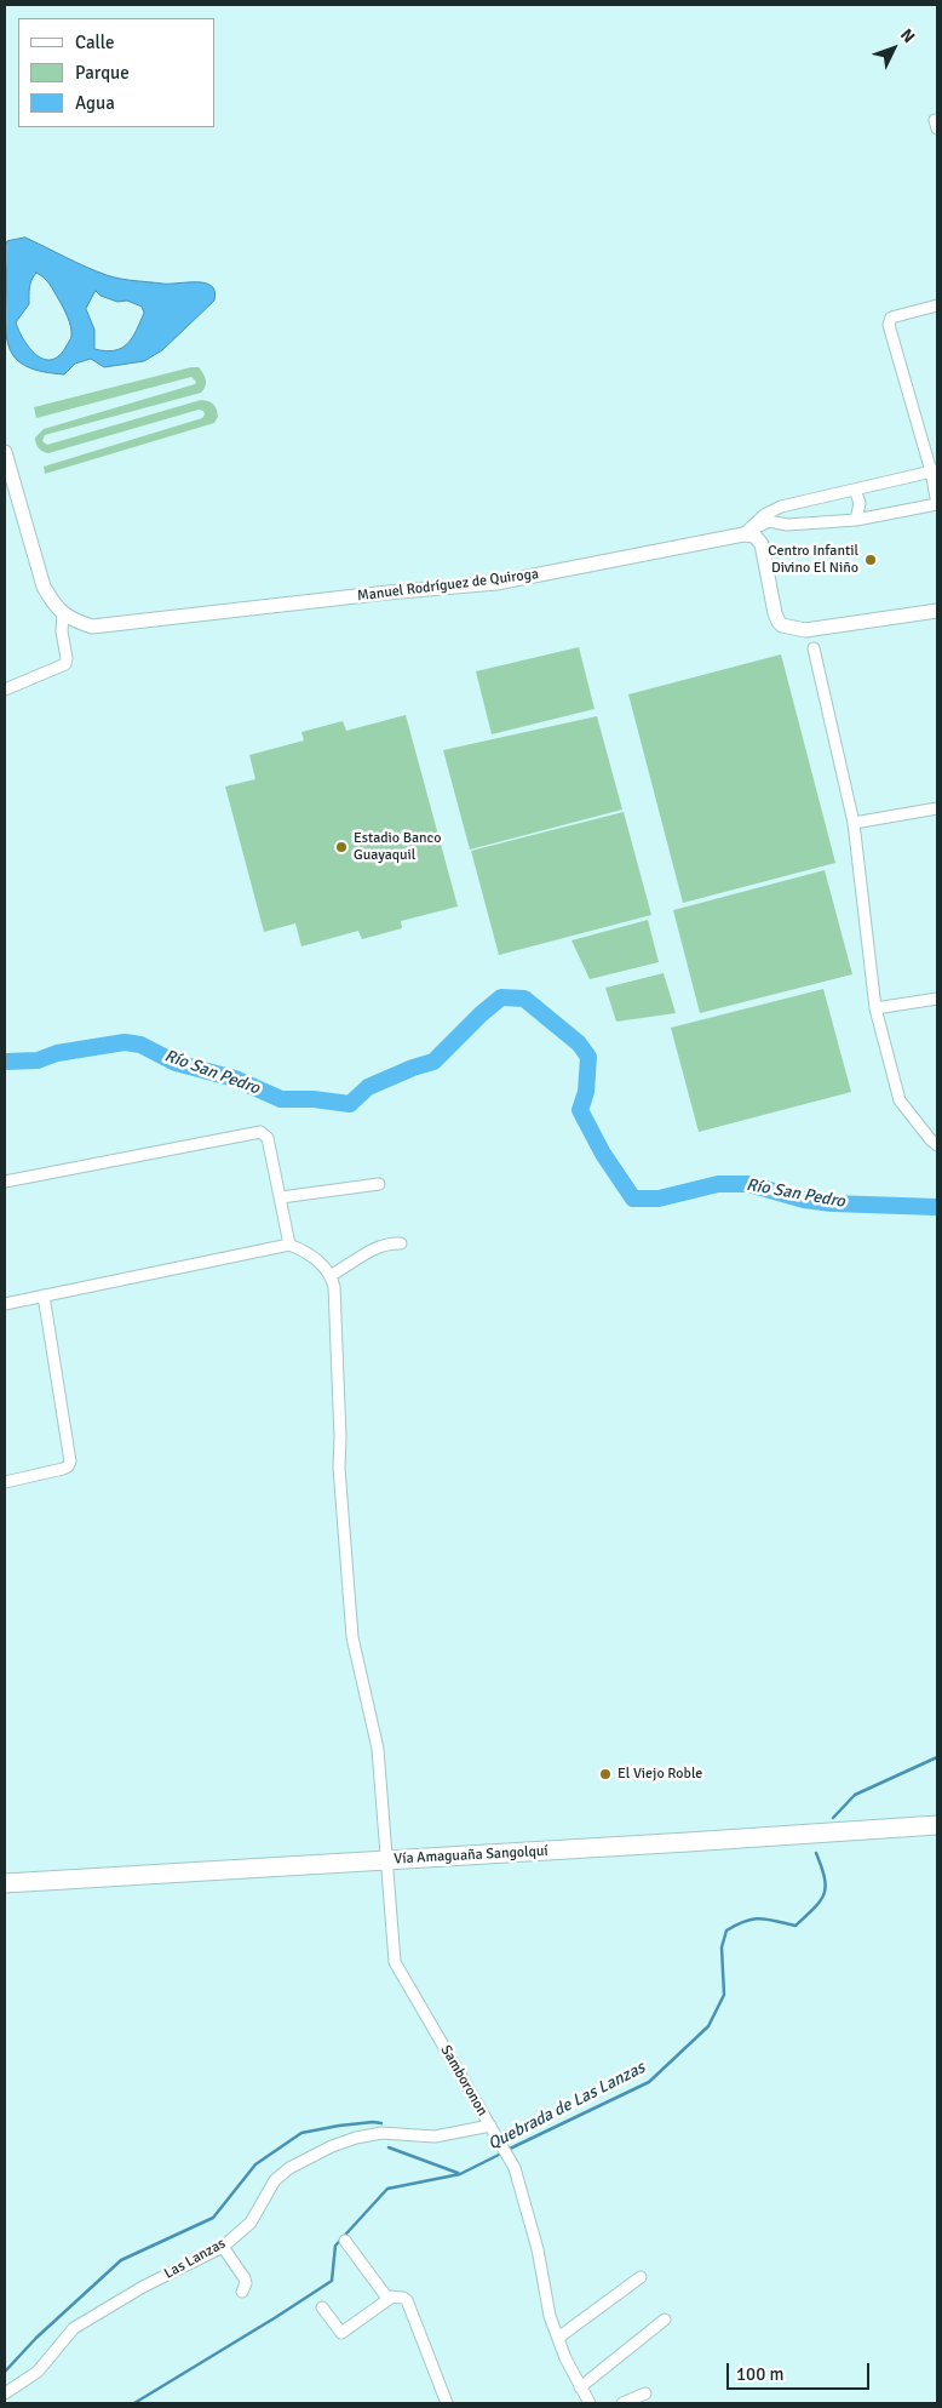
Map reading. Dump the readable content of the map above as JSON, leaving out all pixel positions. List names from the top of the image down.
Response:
{
  "streets": {
    "highway": ["Vía Amaguaña Sangolquí"],
    "street": ["Manuel Rodríguez de Quiroga", "Samboronon", "Las Lanzas"]
  },
  "crossings": [
    ["Vía Amaguaña Sangolquí", "Samboronon"],
    ["Samboronon", "Las Lanzas"]
  ],
  "water": ["Río San Pedro", "Quebrada de Las Lanzas"],
  "places": ["Centro Infantil Divino El Niño", "Estadio Banco Guayaquil", "El Viejo Roble"],
  "legend": ["Calle", "Parque", "Agua"],
  "scale_bar": "100 m",
  "north": "top right"
}
